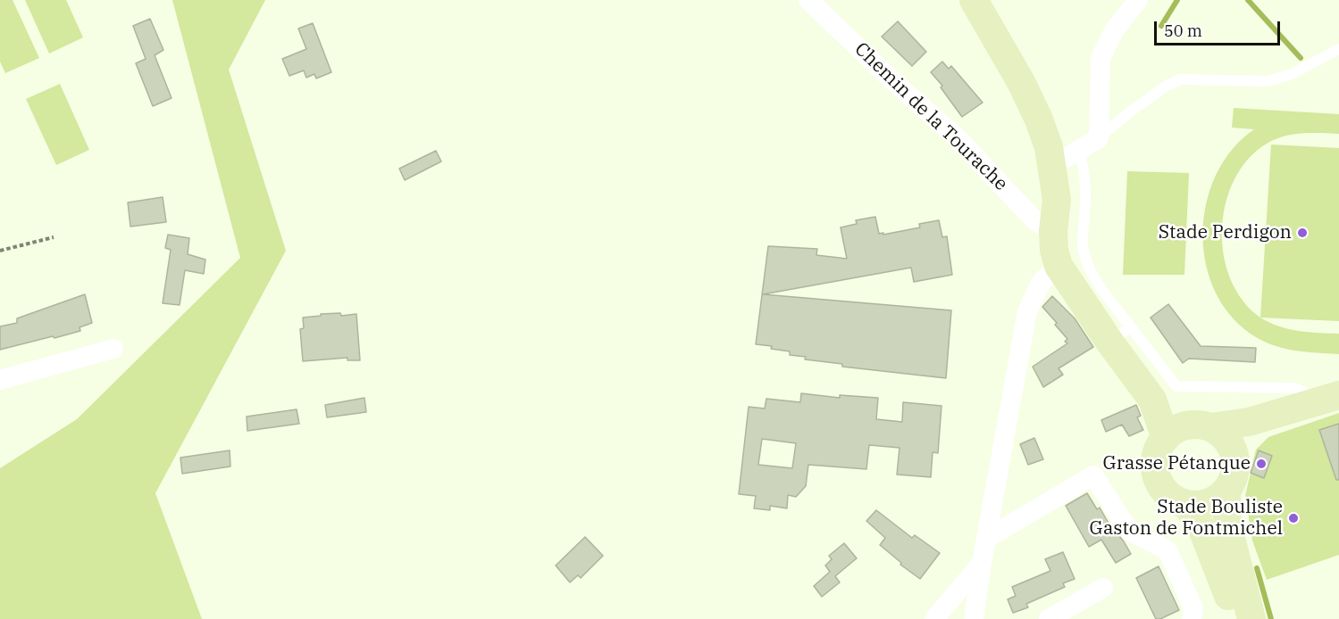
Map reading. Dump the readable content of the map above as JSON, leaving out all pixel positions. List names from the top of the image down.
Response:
{
  "streets": {
    "street": ["Chemin de la Tourache"]
  },
  "places": ["Stade Perdigon", "Grasse Pétanque", "Stade Bouliste Gaston de Fontmichel"],
  "scale_bar": "50 m"
}
